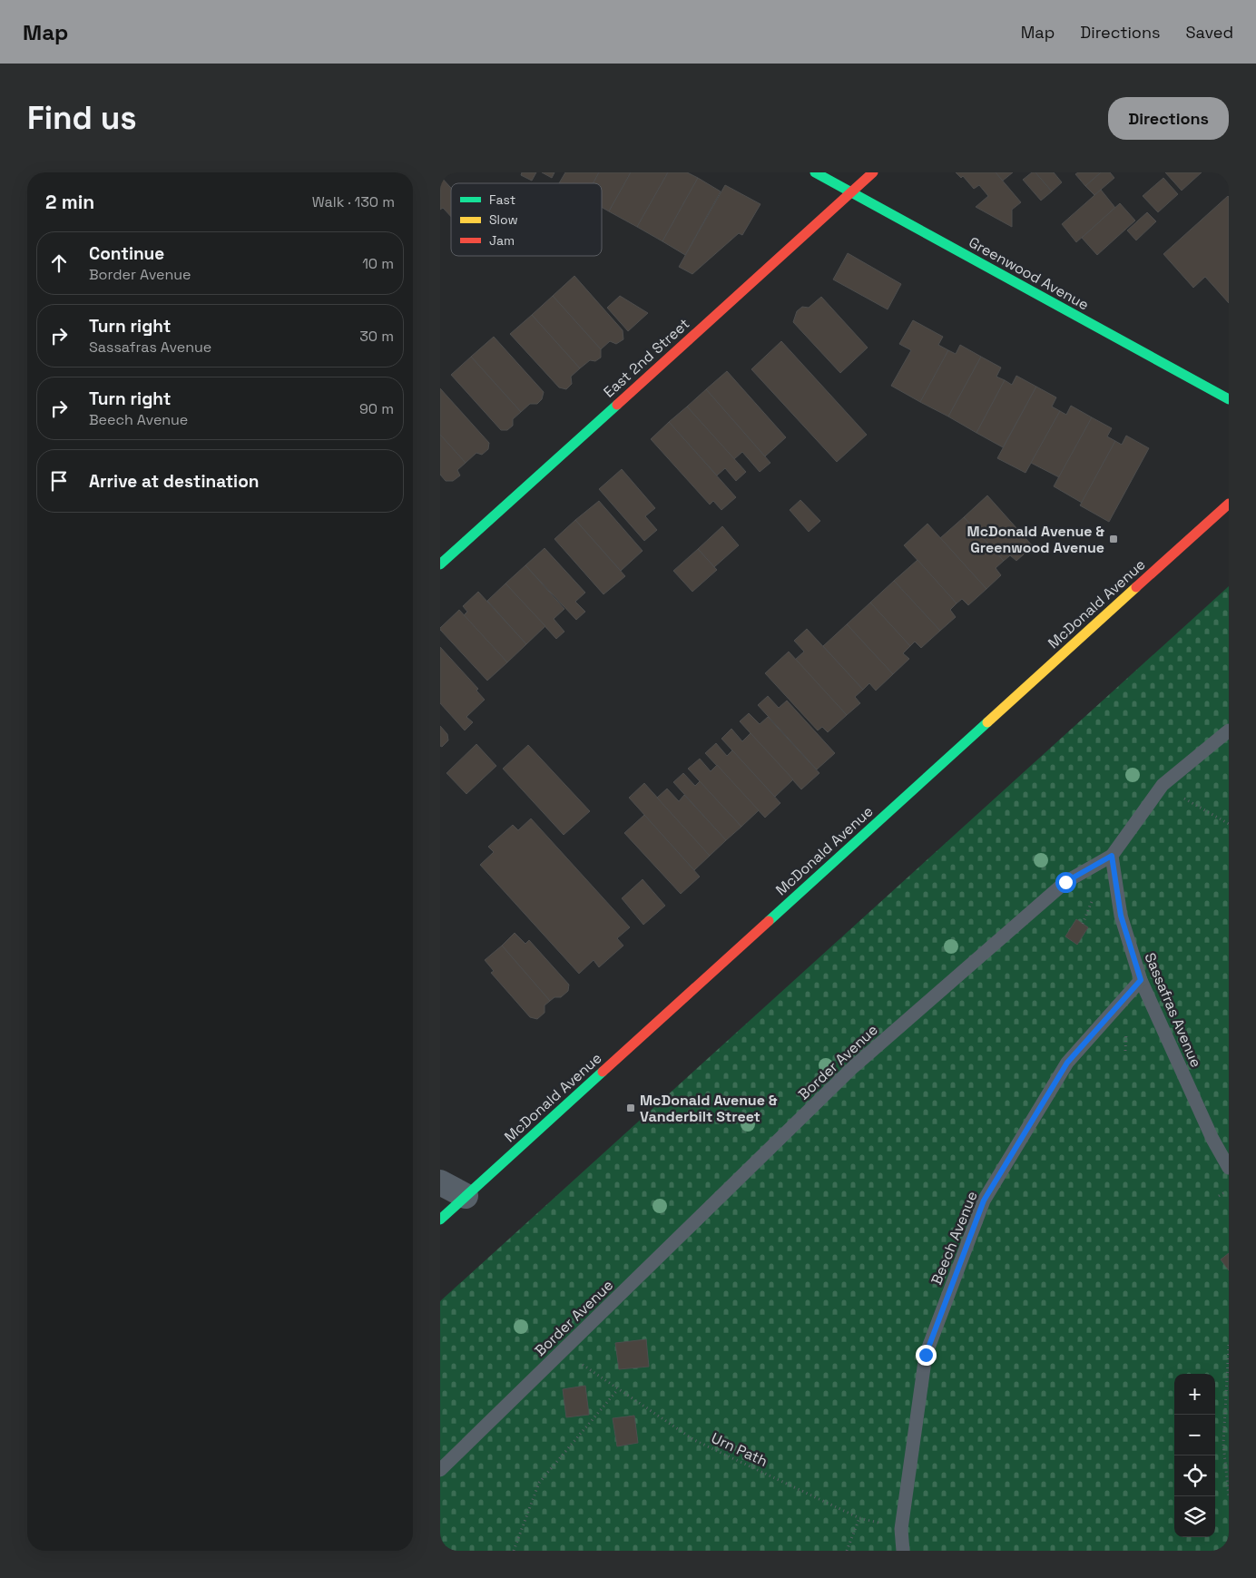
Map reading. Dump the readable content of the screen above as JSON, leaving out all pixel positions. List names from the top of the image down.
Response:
{
  "streets": {
    "street": ["Greenwood Avenue", "East 2nd Street", "McDonald Avenue"],
    "lane": ["Sassafras Avenue", "Border Avenue", "Beech Avenue"],
    "path": ["Urn Path"]
  },
  "crossings": [
    ["Greenwood Avenue", "East 2nd Street"],
    ["Sassafras Avenue", "Border Avenue"],
    ["Sassafras Avenue", "Beech Avenue"],
    ["Border Avenue", "Urn Path"],
    ["Beech Avenue", "Urn Path"]
  ],
  "places": {
    "transit": ["McDonald Avenue & Greenwood Avenue", "McDonald Avenue & Vanderbilt Street"]
  },
  "legend": ["Fast", "Slow", "Jam"],
  "page": {
    "header": "Map",
    "nav": ["Map", "Directions", "Saved"],
    "buttons": "Directions",
    "title": "Find us",
    "heading": ["2 min", "Walk · 130 m"],
    "list": [
      ["Continue", "Border Avenue", "10 m"],
      ["Turn right", "Sassafras Avenue", "30 m"],
      ["Turn right", "Beech Avenue", "90 m"],
      "Arrive at destination"
    ],
    "map_buttons": ["+", "−"]
  }
}
